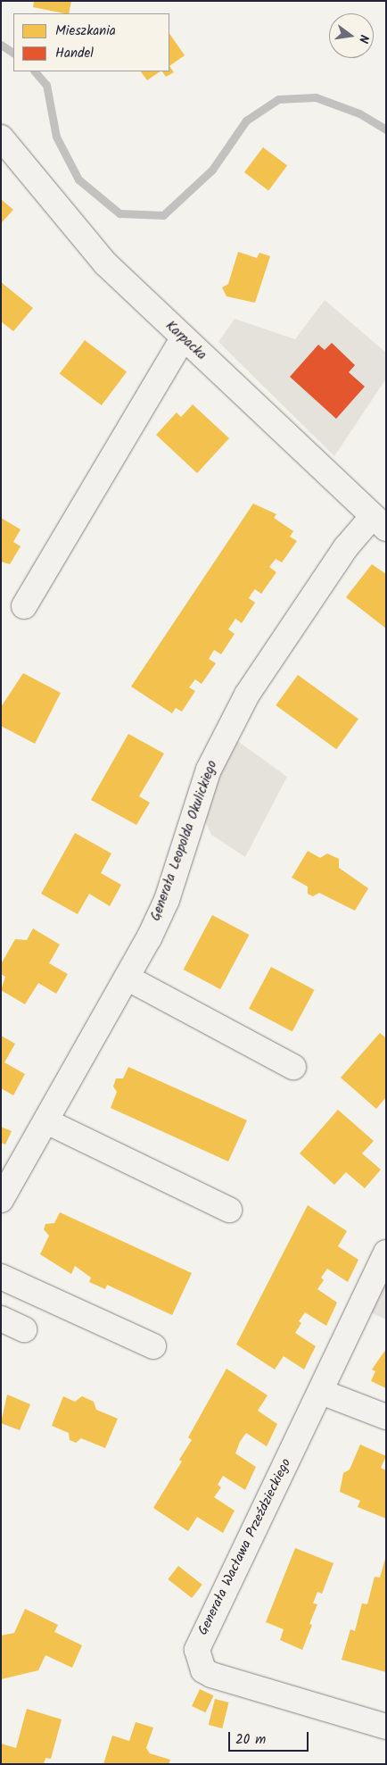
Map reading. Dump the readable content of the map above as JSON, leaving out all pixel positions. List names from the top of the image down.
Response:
{
  "streets": {
    "street": ["Karpacka", "Generała Leopolda Okulickiego", "Generała Wacława Przeździeckiego"]
  },
  "crossings": [
    ["Karpacka", "Generała Leopolda Okulickiego"]
  ],
  "legend": ["Mieszkania", "Handel"],
  "scale_bar": "20 m",
  "north": "right"
}
